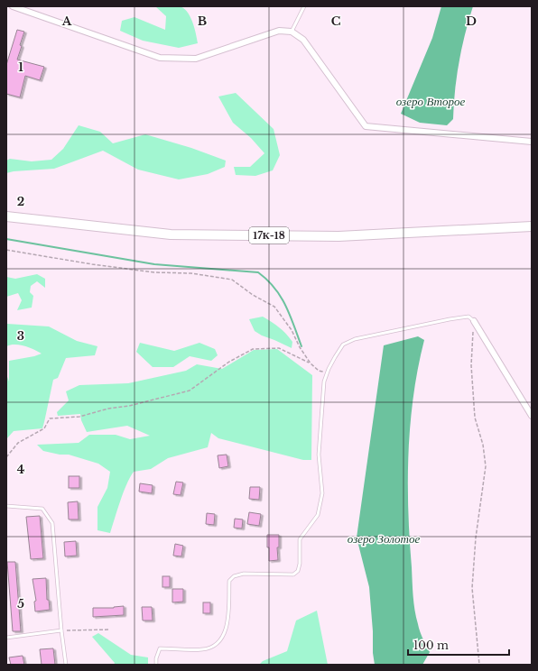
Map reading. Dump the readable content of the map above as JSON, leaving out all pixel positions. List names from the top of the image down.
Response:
{
  "streets": {
    "main road": ["17К-18"]
  },
  "water": ["озеро Второе", "озеро Золотое"],
  "scale_bar": "100 m",
  "grid": {
    "columns": [
      "A",
      "B",
      "C",
      "D"
    ],
    "rows": [
      "1",
      "2",
      "3",
      "4",
      "5"
    ]
  }
}
